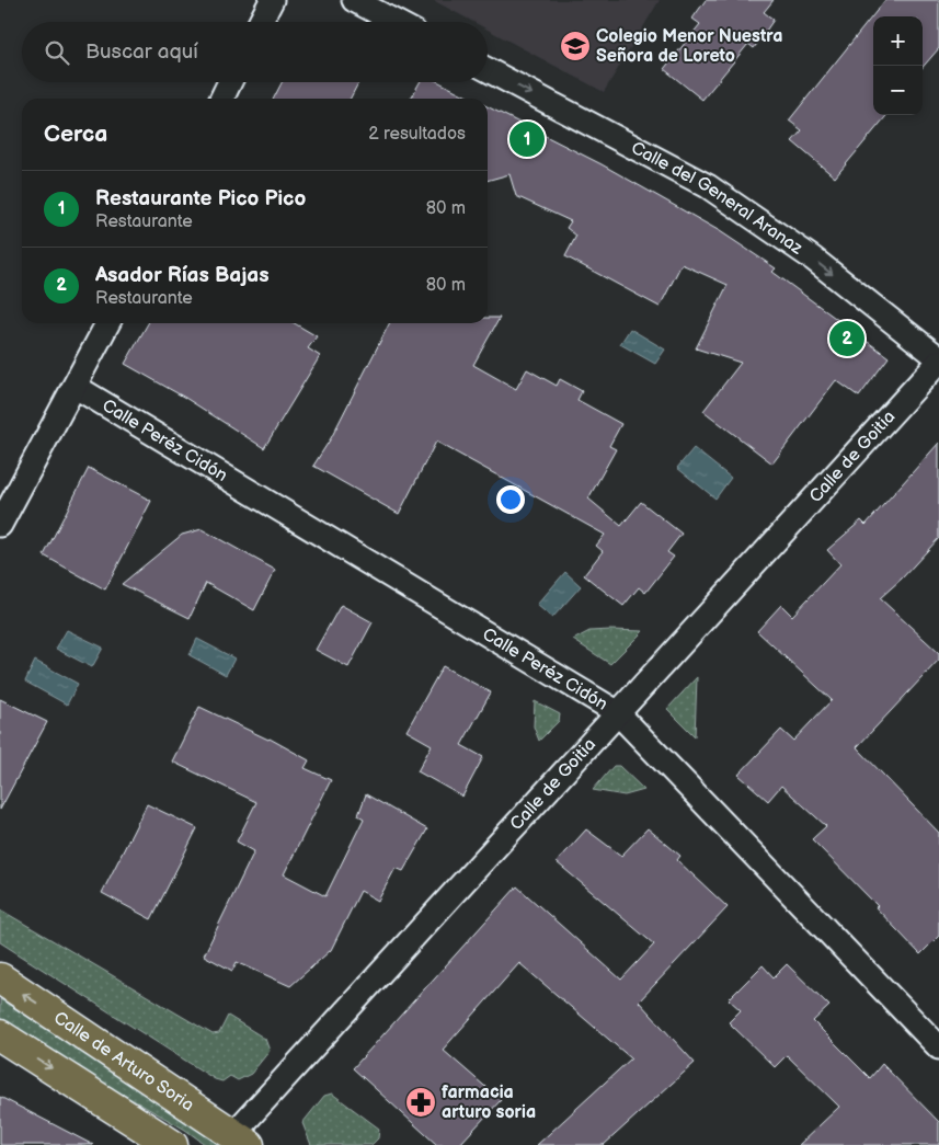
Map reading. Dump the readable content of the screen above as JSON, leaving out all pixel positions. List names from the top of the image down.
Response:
{
  "streets": {
    "main road": ["Calle de Arturo Soria"],
    "street": ["Calle del General Aranaz", "Calle Peréz Cidón", "Calle de Goitia"]
  },
  "crossings": [
    ["Calle del General Aranaz", "Calle de Goitia"],
    ["Calle Peréz Cidón", "Calle de Goitia"],
    ["Calle de Goitia", "Calle de Arturo Soria"]
  ],
  "one_way": ["Calle del General Aranaz"],
  "places": {
    "school or university": ["Colegio Menor Nuestra Señora de Loreto"],
    "pharmacy": ["farmacia arturo soria"]
  },
  "page": {
    "map_buttons": ["+", "−"],
    "search": "Buscar aquí",
    "heading": ["Cerca", "2 resultados"],
    "pins": ["1", "2"],
    "list": [
      {
        "mark": "1",
        "name": "Restaurante Pico Pico",
        "note": "Restaurante",
        "value": "80 m"
      },
      {
        "mark": "2",
        "name": "Asador Rías Bajas",
        "note": "Restaurante",
        "value": "80 m"
      }
    ]
  }
}
